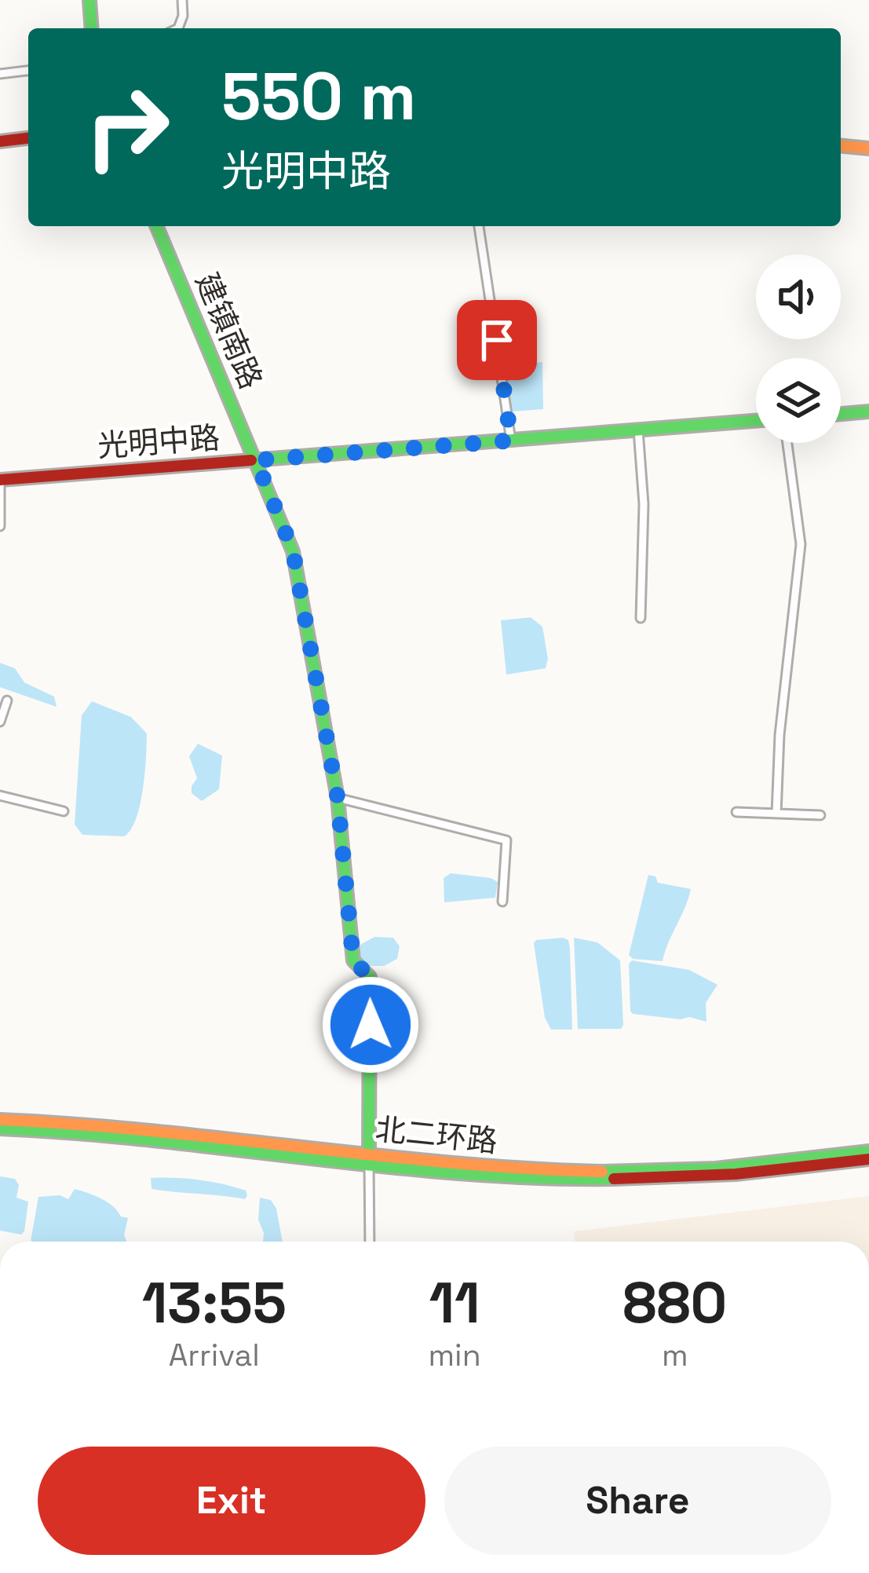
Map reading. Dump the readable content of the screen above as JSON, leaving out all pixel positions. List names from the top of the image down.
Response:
{
  "streets": {
    "street": ["建镇南路", "光明中路", "北二环路"]
  },
  "crossings": [
    ["建镇南路", "光明中路"],
    ["建镇南路", "北二环路"]
  ],
  "page": {
    "turn": ["550 m", "光明中路"],
    "eta": [
      "13:55",
      "Arrival",
      "11",
      "min",
      "880",
      "m"
    ],
    "buttons": ["Exit", "Share"]
  }
}
